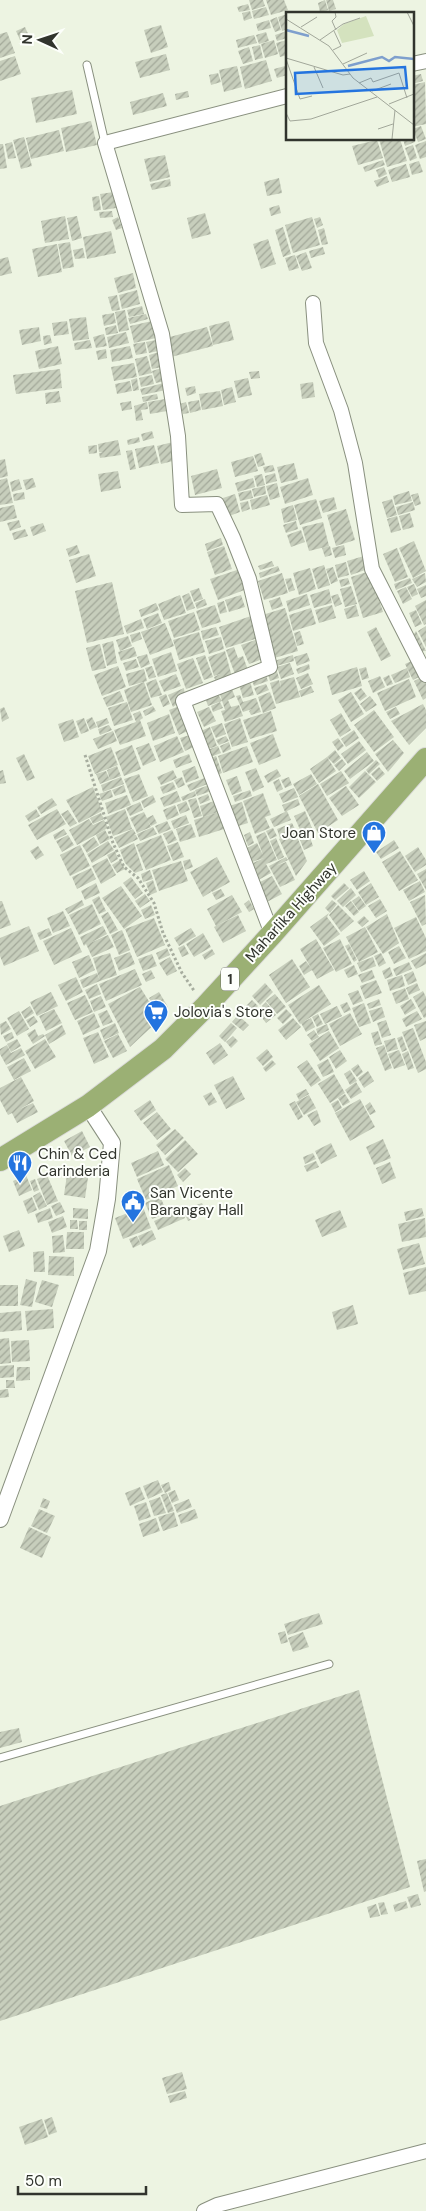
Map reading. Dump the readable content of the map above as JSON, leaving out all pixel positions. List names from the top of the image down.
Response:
{
  "streets": {
    "highway": ["Maharlika Highway", "1"]
  },
  "places": {
    "shop": ["Joan Store"],
    "supermarket": ["Jolovia's Store"],
    "restaurant": ["Chin & Ced Carinderia"],
    "public building": ["San Vicente Barangay Hall"]
  },
  "scale_bar": "50 m",
  "north": "left"
}
